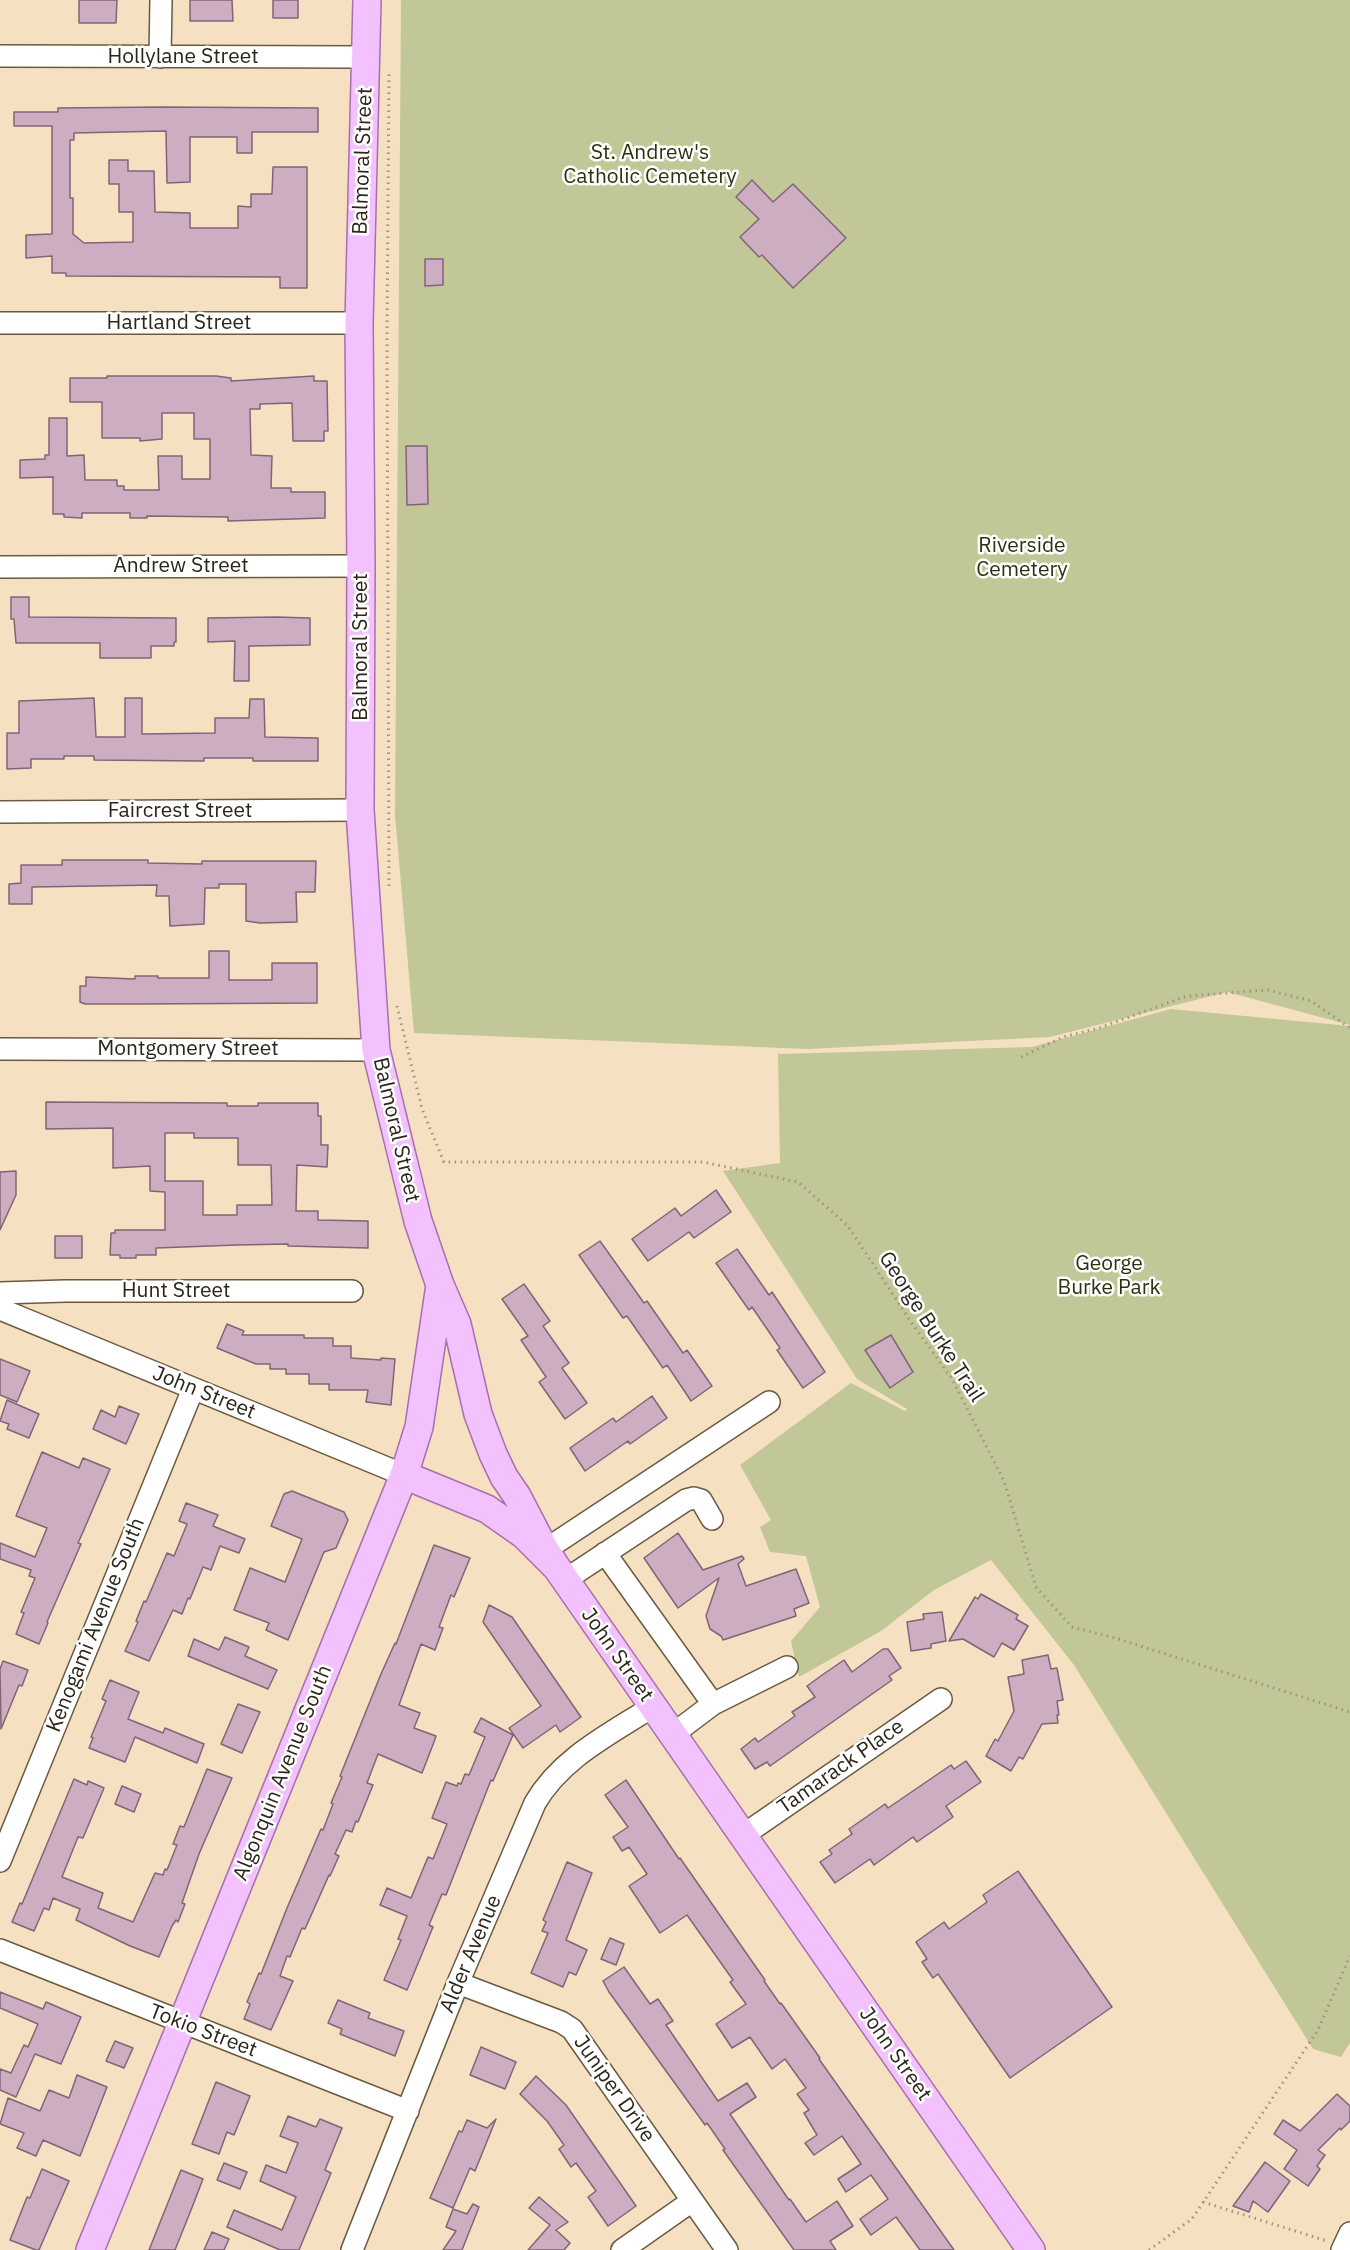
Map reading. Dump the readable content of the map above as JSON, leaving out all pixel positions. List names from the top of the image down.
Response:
{
  "streets": {
    "main road": ["Balmoral Street", "John Street", "Algonquin Avenue South"],
    "street": [
      "Hollylane Street",
      "Hartland Street",
      "Andrew Street",
      "Faircrest Street",
      "Montgomery Street",
      "Hunt Street",
      "Kenogami Avenue South",
      "Tamarack Place",
      "Alder Avenue",
      "Tokio Street",
      "Juniper Drive"
    ],
    "path": ["George Burke Trail"]
  },
  "crossings": [
    ["Hollylane Street", "Balmoral Street"],
    ["Balmoral Street", "Hartland Street"],
    ["Balmoral Street", "Andrew Street"],
    ["Balmoral Street", "Faircrest Street"],
    ["Balmoral Street", "Montgomery Street"],
    ["Balmoral Street", "John Street"],
    ["Balmoral Street", "Algonquin Avenue South"],
    ["John Street", "Kenogami Avenue South"],
    ["John Street", "Tamarack Place"],
    ["John Street", "Algonquin Avenue South"],
    ["John Street", "Alder Avenue"],
    ["Algonquin Avenue South", "Tokio Street"],
    ["Alder Avenue", "Tokio Street"],
    ["Alder Avenue", "Juniper Drive"]
  ],
  "parks": ["St. Andrew's Catholic Cemetery", "Riverside Cemetery", "George Burke Park"]
}
